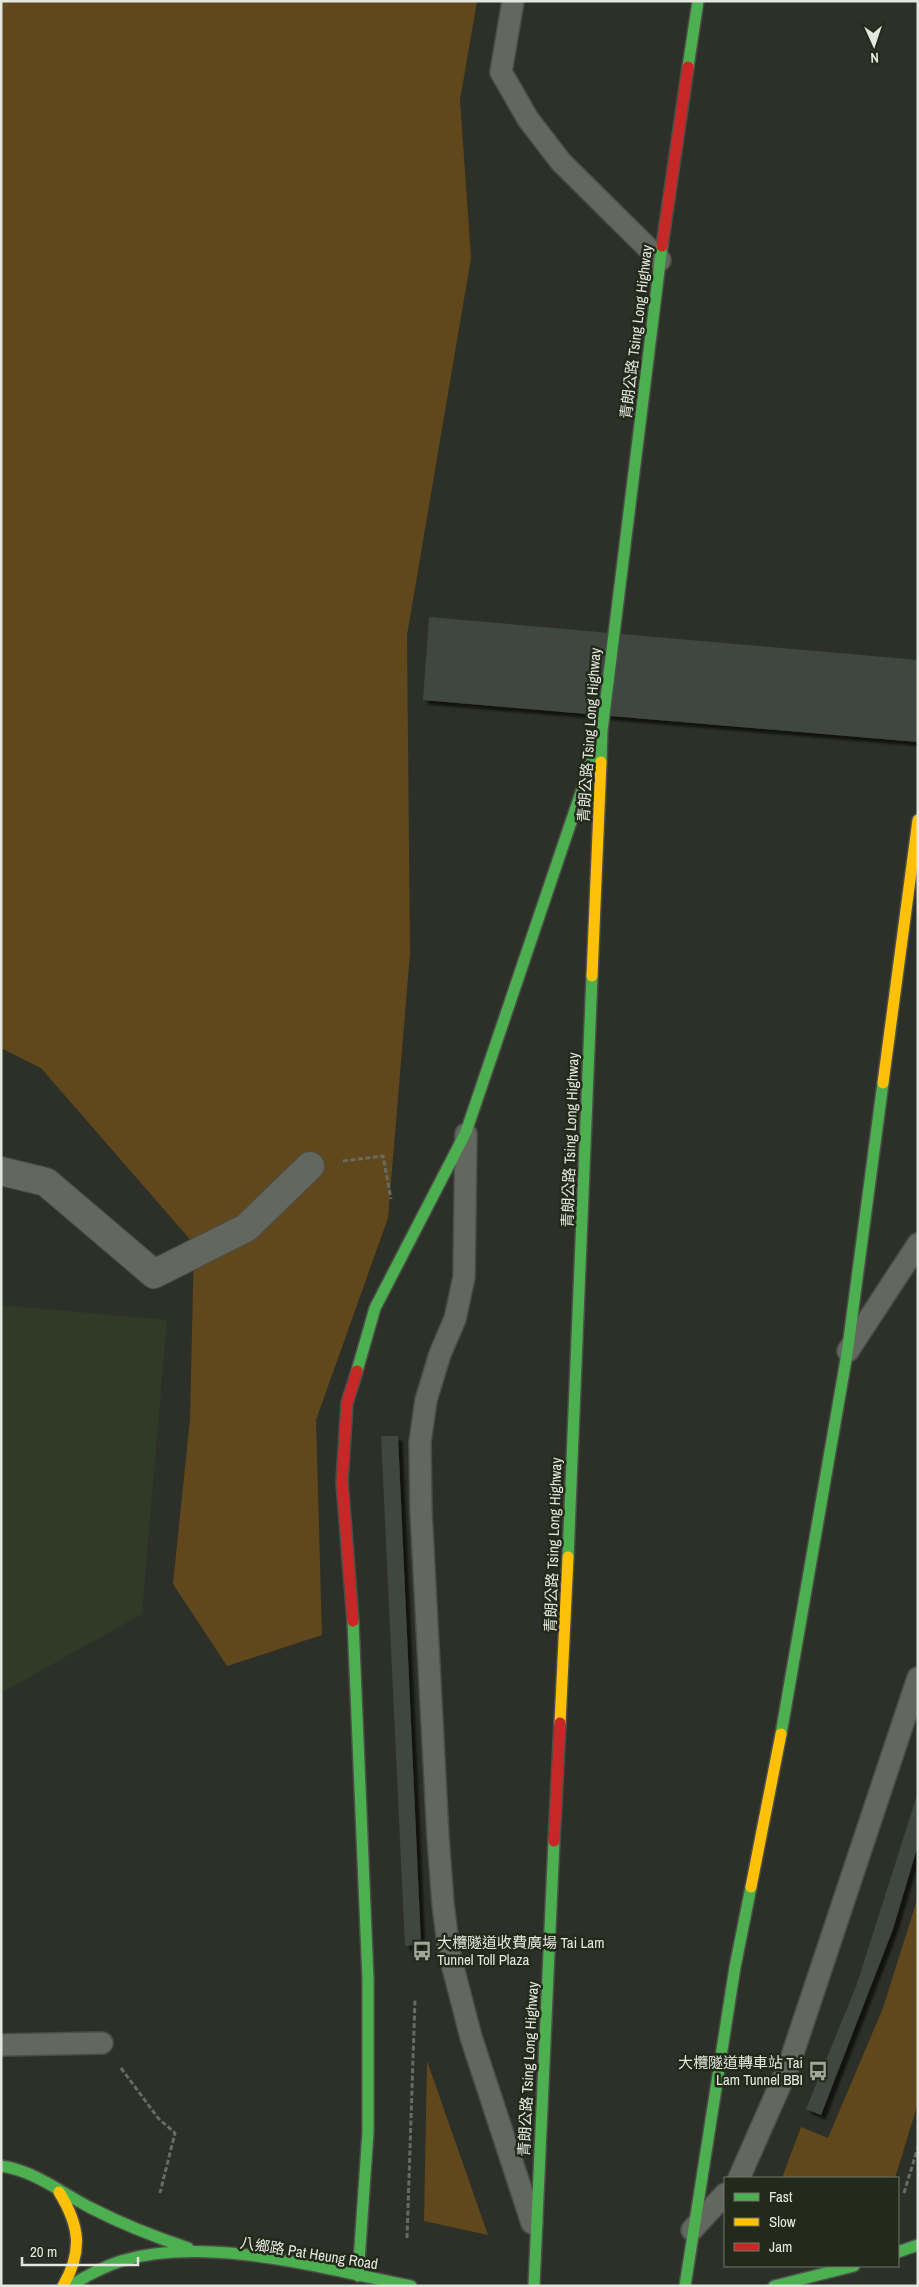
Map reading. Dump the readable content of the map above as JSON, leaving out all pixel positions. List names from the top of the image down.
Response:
{
  "streets": {
    "main road": ["青朗公路 Tsing Long Highway", "八鄉路 Pat Heung Road"]
  },
  "places": {
    "bus stop": ["大欖隧道收費廣場 Tai Lam Tunnel Toll Plaza", "大欖隧道轉車站 Tai Lam Tunnel BBI"]
  },
  "legend": ["Fast", "Slow", "Jam"],
  "scale_bar": "20 m",
  "north": "bottom"
}
